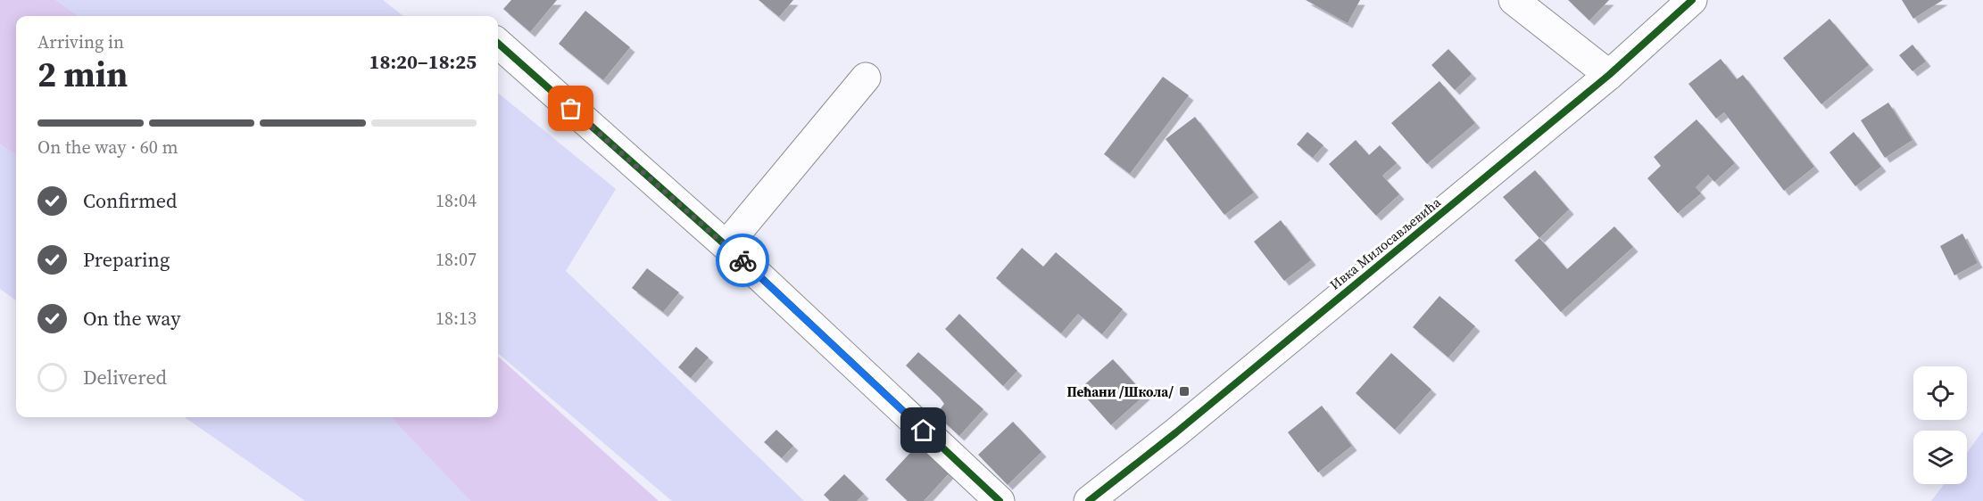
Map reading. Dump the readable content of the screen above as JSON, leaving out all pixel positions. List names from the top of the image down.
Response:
{
  "streets": {
    "street": ["Ивка Милосављевића"]
  },
  "places": {
    "transit": ["Пећани /Школа/"]
  },
  "page": {
    "heading": ["2 min", "Arriving in", "18:20–18:25"],
    "bar": "On the way · 60 m",
    "list": [
      ["Confirmed", "18:04"],
      ["Preparing", "18:07"],
      ["On the way", "18:13"],
      "Delivered"
    ]
  }
}
